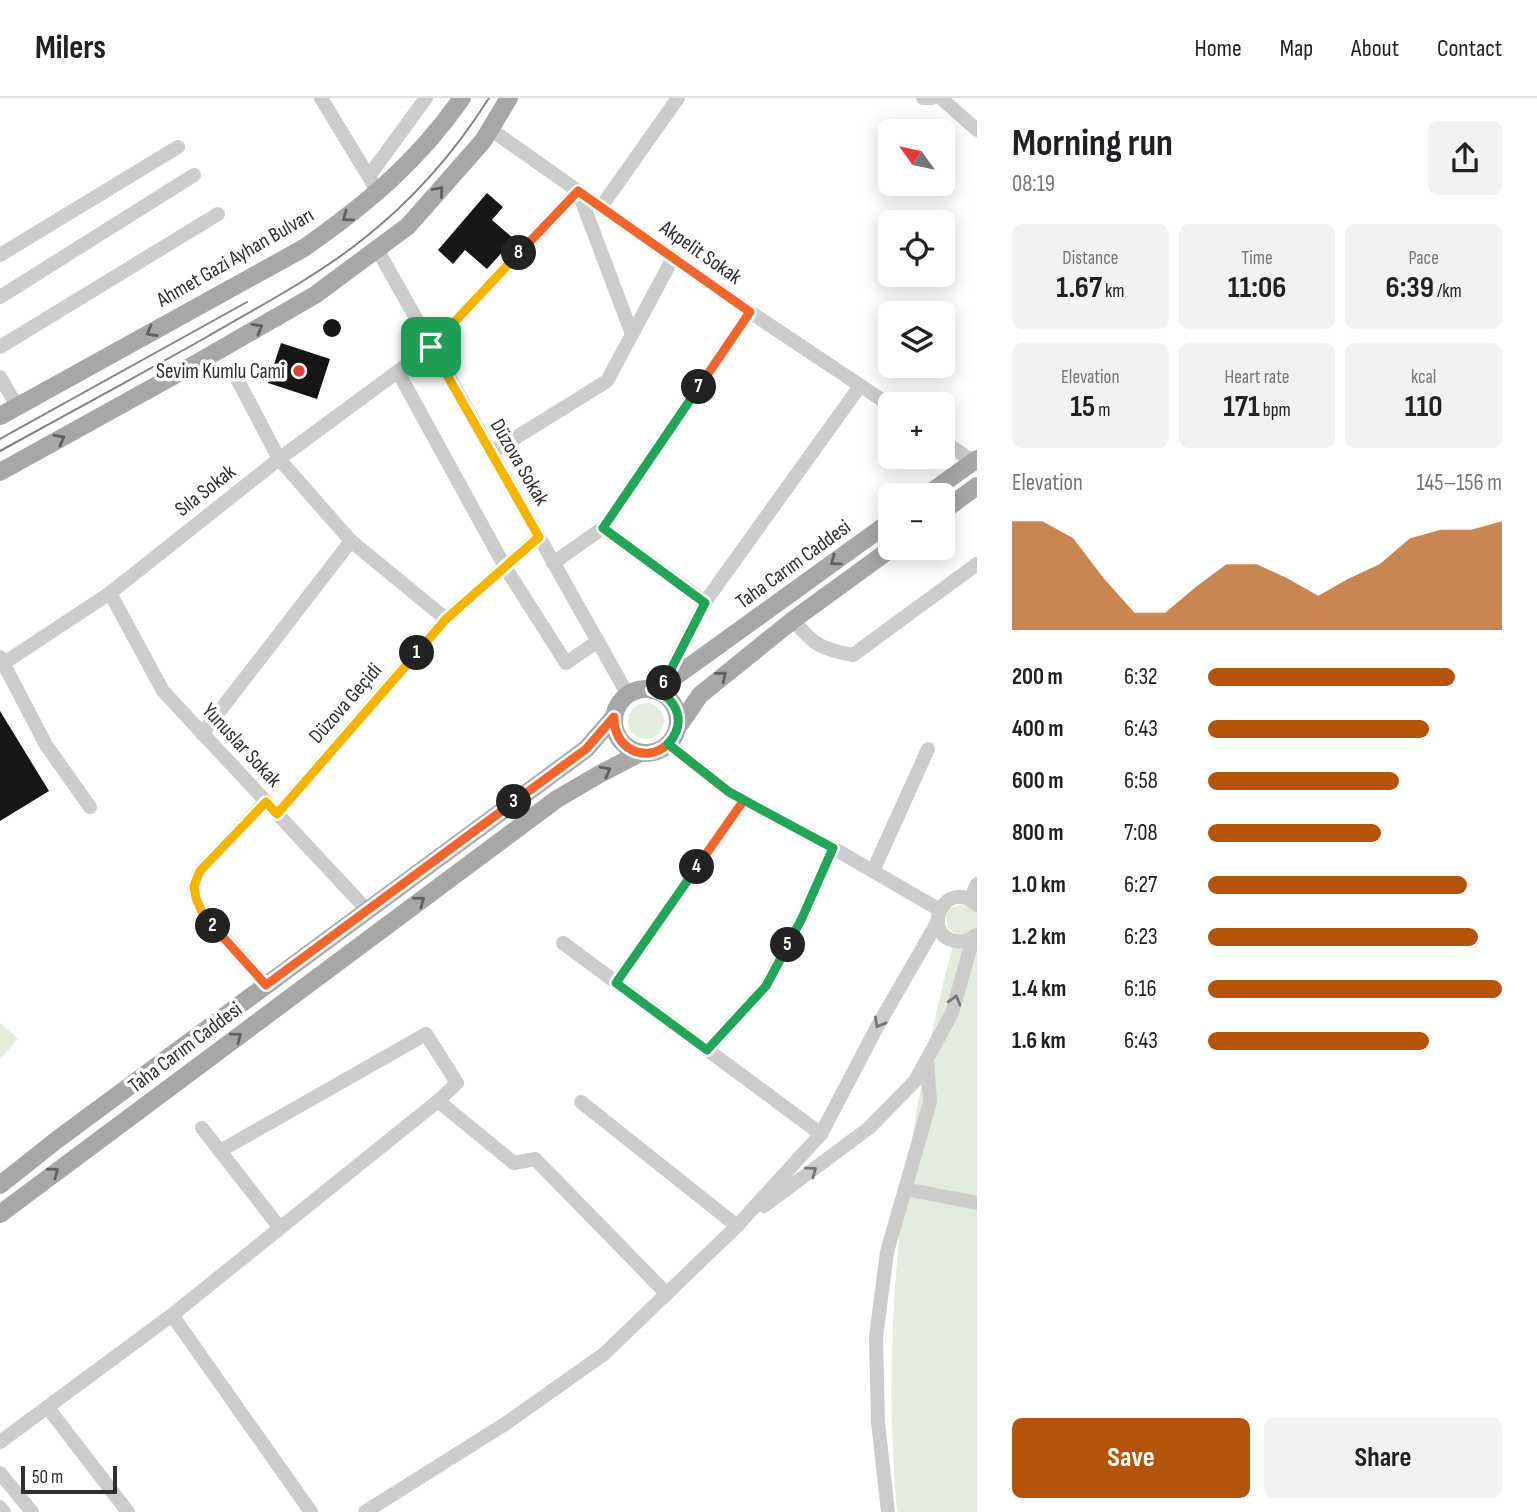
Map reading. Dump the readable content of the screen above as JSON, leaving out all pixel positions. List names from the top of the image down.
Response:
{
  "streets": {
    "main road": ["Ahmet Gazi Ayhan Bulvarı", "Taha Carım Caddesi"],
    "street": [
      "Akpelit Sokak",
      "Düzova Sokak",
      "Sıla Sokak",
      "Düzova Geçidi",
      "Yunuslar Sokak"
    ]
  },
  "crossings": [
    ["Akpelit Sokak", "Sıla Sokak"],
    ["Düzova Sokak", "Sıla Sokak"],
    ["Düzova Sokak", "Taha Carım Caddesi"],
    ["Düzova Sokak", "Düzova Geçidi"],
    ["Sıla Sokak", "Yunuslar Sokak"],
    ["Taha Carım Caddesi", "Yunuslar Sokak"],
    ["Düzova Geçidi", "Yunuslar Sokak"]
  ],
  "places": ["Sevim Kumlu Cami"],
  "scale_bar": "50 m",
  "north": "top left",
  "page": {
    "header": "Milers",
    "nav": [
      "Home",
      "Map",
      "About",
      "Contact"
    ],
    "heading": ["Morning run", "08:19"],
    "map_buttons": ["+", "−"],
    "stats": [
      ["Distance", "1.67 km"],
      ["Time", "11:06"],
      ["Pace", "6:39 /km"],
      ["Elevation", "15 m"],
      ["Heart rate", "171 bpm"],
      ["kcal", "110"]
    ],
    "pins": [
      "8",
      "7",
      "1",
      "6",
      "3",
      "4",
      "2",
      "5"
    ],
    "chart": ["Elevation", "145–156 m"],
    "list": [
      {
        "name": "200 m",
        "note": "6:32"
      },
      {
        "name": "400 m",
        "note": "6:43"
      },
      {
        "name": "600 m",
        "note": "6:58"
      },
      {
        "name": "800 m",
        "note": "7:08"
      },
      {
        "name": "1.0 km",
        "note": "6:27"
      },
      {
        "name": "1.2 km",
        "note": "6:23"
      },
      {
        "name": "1.4 km",
        "note": "6:16"
      },
      {
        "name": "1.6 km",
        "note": "6:43"
      }
    ],
    "buttons": ["Save", "Share"],
    "scale": "50 m"
  }
}
